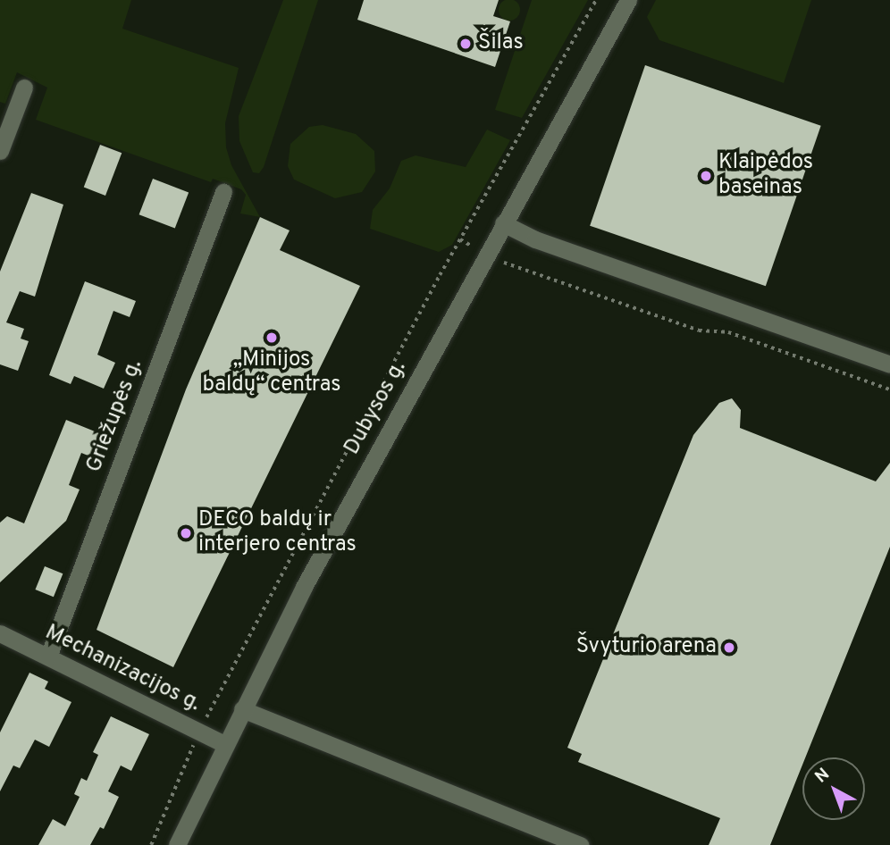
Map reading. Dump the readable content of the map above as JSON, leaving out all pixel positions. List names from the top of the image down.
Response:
{
  "streets": {
    "street": ["Dubysos g.", "Griežupės g.", "Mechanizacijos g."]
  },
  "crossings": [
    ["Dubysos g.", "Mechanizacijos g."],
    ["Griežupės g.", "Mechanizacijos g."]
  ],
  "places": [
    "Šilas",
    "Klaipėdos baseinas",
    "„Minijos baldų“ centras",
    "DECO baldų ir interjero centras",
    "Švyturio arena"
  ],
  "north": "top left"
}
